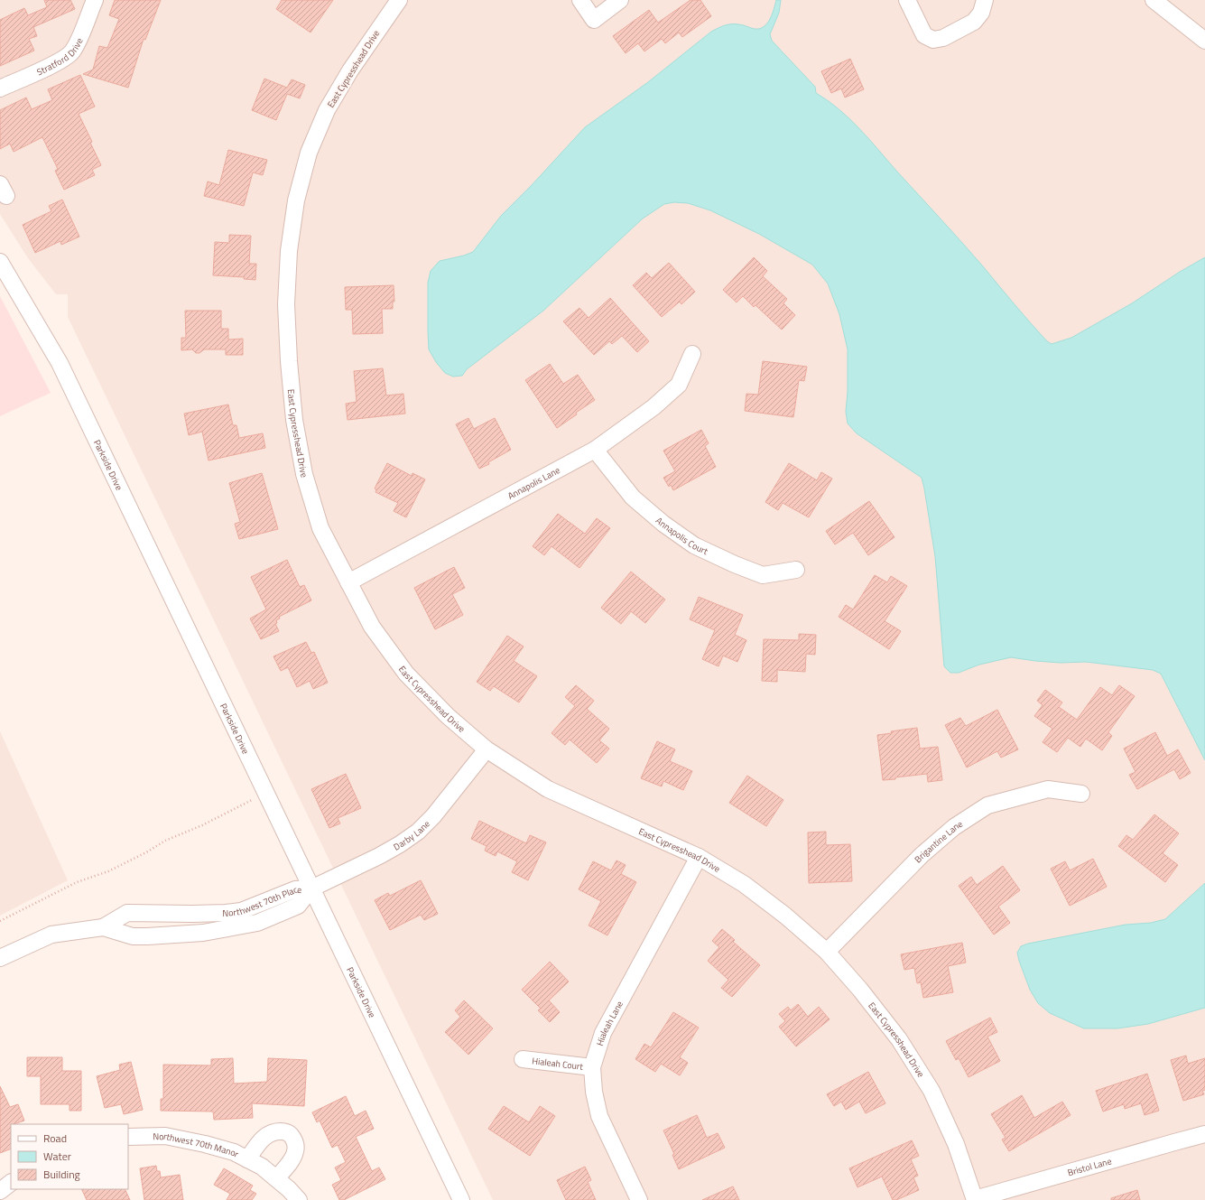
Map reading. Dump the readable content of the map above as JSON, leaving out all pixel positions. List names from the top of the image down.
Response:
{
  "streets": {
    "street": [
      "Stratford Drive",
      "East Cypresshead Drive",
      "Parkside Drive",
      "Annapolis Lane",
      "Annapolis Court",
      "Darby Lane",
      "Brigantine Lane",
      "Northwest 70th Place",
      "Hialeah Lane",
      "Hialeah Court",
      "Northwest 70th Manor",
      "Bristol Lane"
    ]
  },
  "crossings": [
    ["East Cypresshead Drive", "Annapolis Lane"],
    ["East Cypresshead Drive", "Darby Lane"],
    ["East Cypresshead Drive", "Brigantine Lane"],
    ["East Cypresshead Drive", "Hialeah Lane"],
    ["East Cypresshead Drive", "Bristol Lane"],
    ["Parkside Drive", "Darby Lane"],
    ["Parkside Drive", "Northwest 70th Place"],
    ["Annapolis Lane", "Annapolis Court"],
    ["Darby Lane", "Northwest 70th Place"],
    ["Hialeah Lane", "Hialeah Court"]
  ],
  "legend": ["Road", "Water", "Building"]
}
